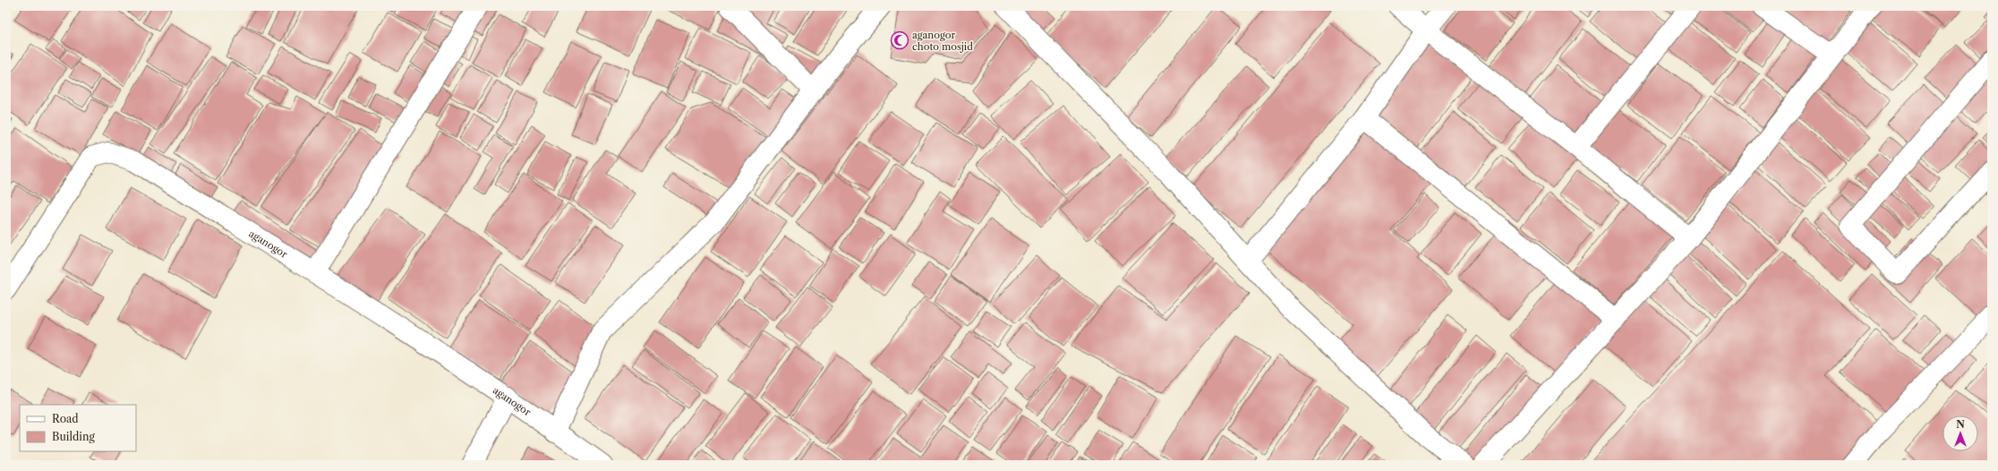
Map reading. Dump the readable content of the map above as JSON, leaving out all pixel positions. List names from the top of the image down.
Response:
{
  "streets": {
    "street": ["aganogor"]
  },
  "places": {
    "mosque": ["aganogor choto mosjid"]
  },
  "legend": ["Road", "Building"],
  "north": "top"
}
